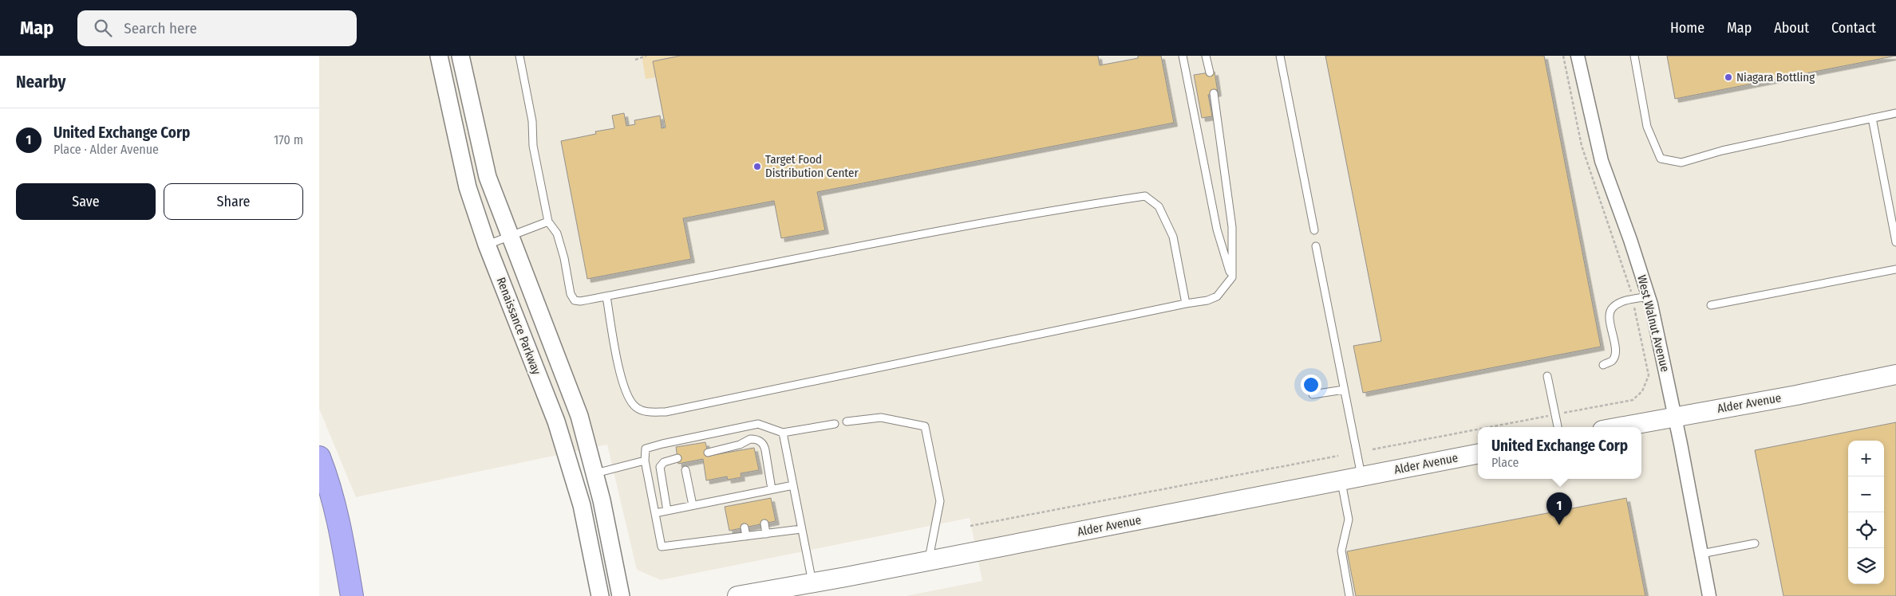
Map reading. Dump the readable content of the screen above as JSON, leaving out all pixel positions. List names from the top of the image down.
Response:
{
  "streets": {
    "main road": ["Alder Avenue"],
    "street": ["West Walnut Avenue", "Renaissance Parkway"]
  },
  "crossings": [
    ["West Walnut Avenue", "Alder Avenue"]
  ],
  "places": ["Niagara Bottling", "Target Food Distribution Center"],
  "page": {
    "header": "Map",
    "search": "Search here",
    "nav": [
      "Home",
      "Map",
      "About",
      "Contact"
    ],
    "heading": "Nearby",
    "list": [
      {
        "mark": "1",
        "name": "United Exchange Corp",
        "note": "Place · Alder Avenue",
        "value": "170 m"
      }
    ],
    "buttons": ["Save", "Share"],
    "popup": ["United Exchange Corp", "Place"],
    "map_buttons": ["+", "−"],
    "pins": "1"
  }
}
